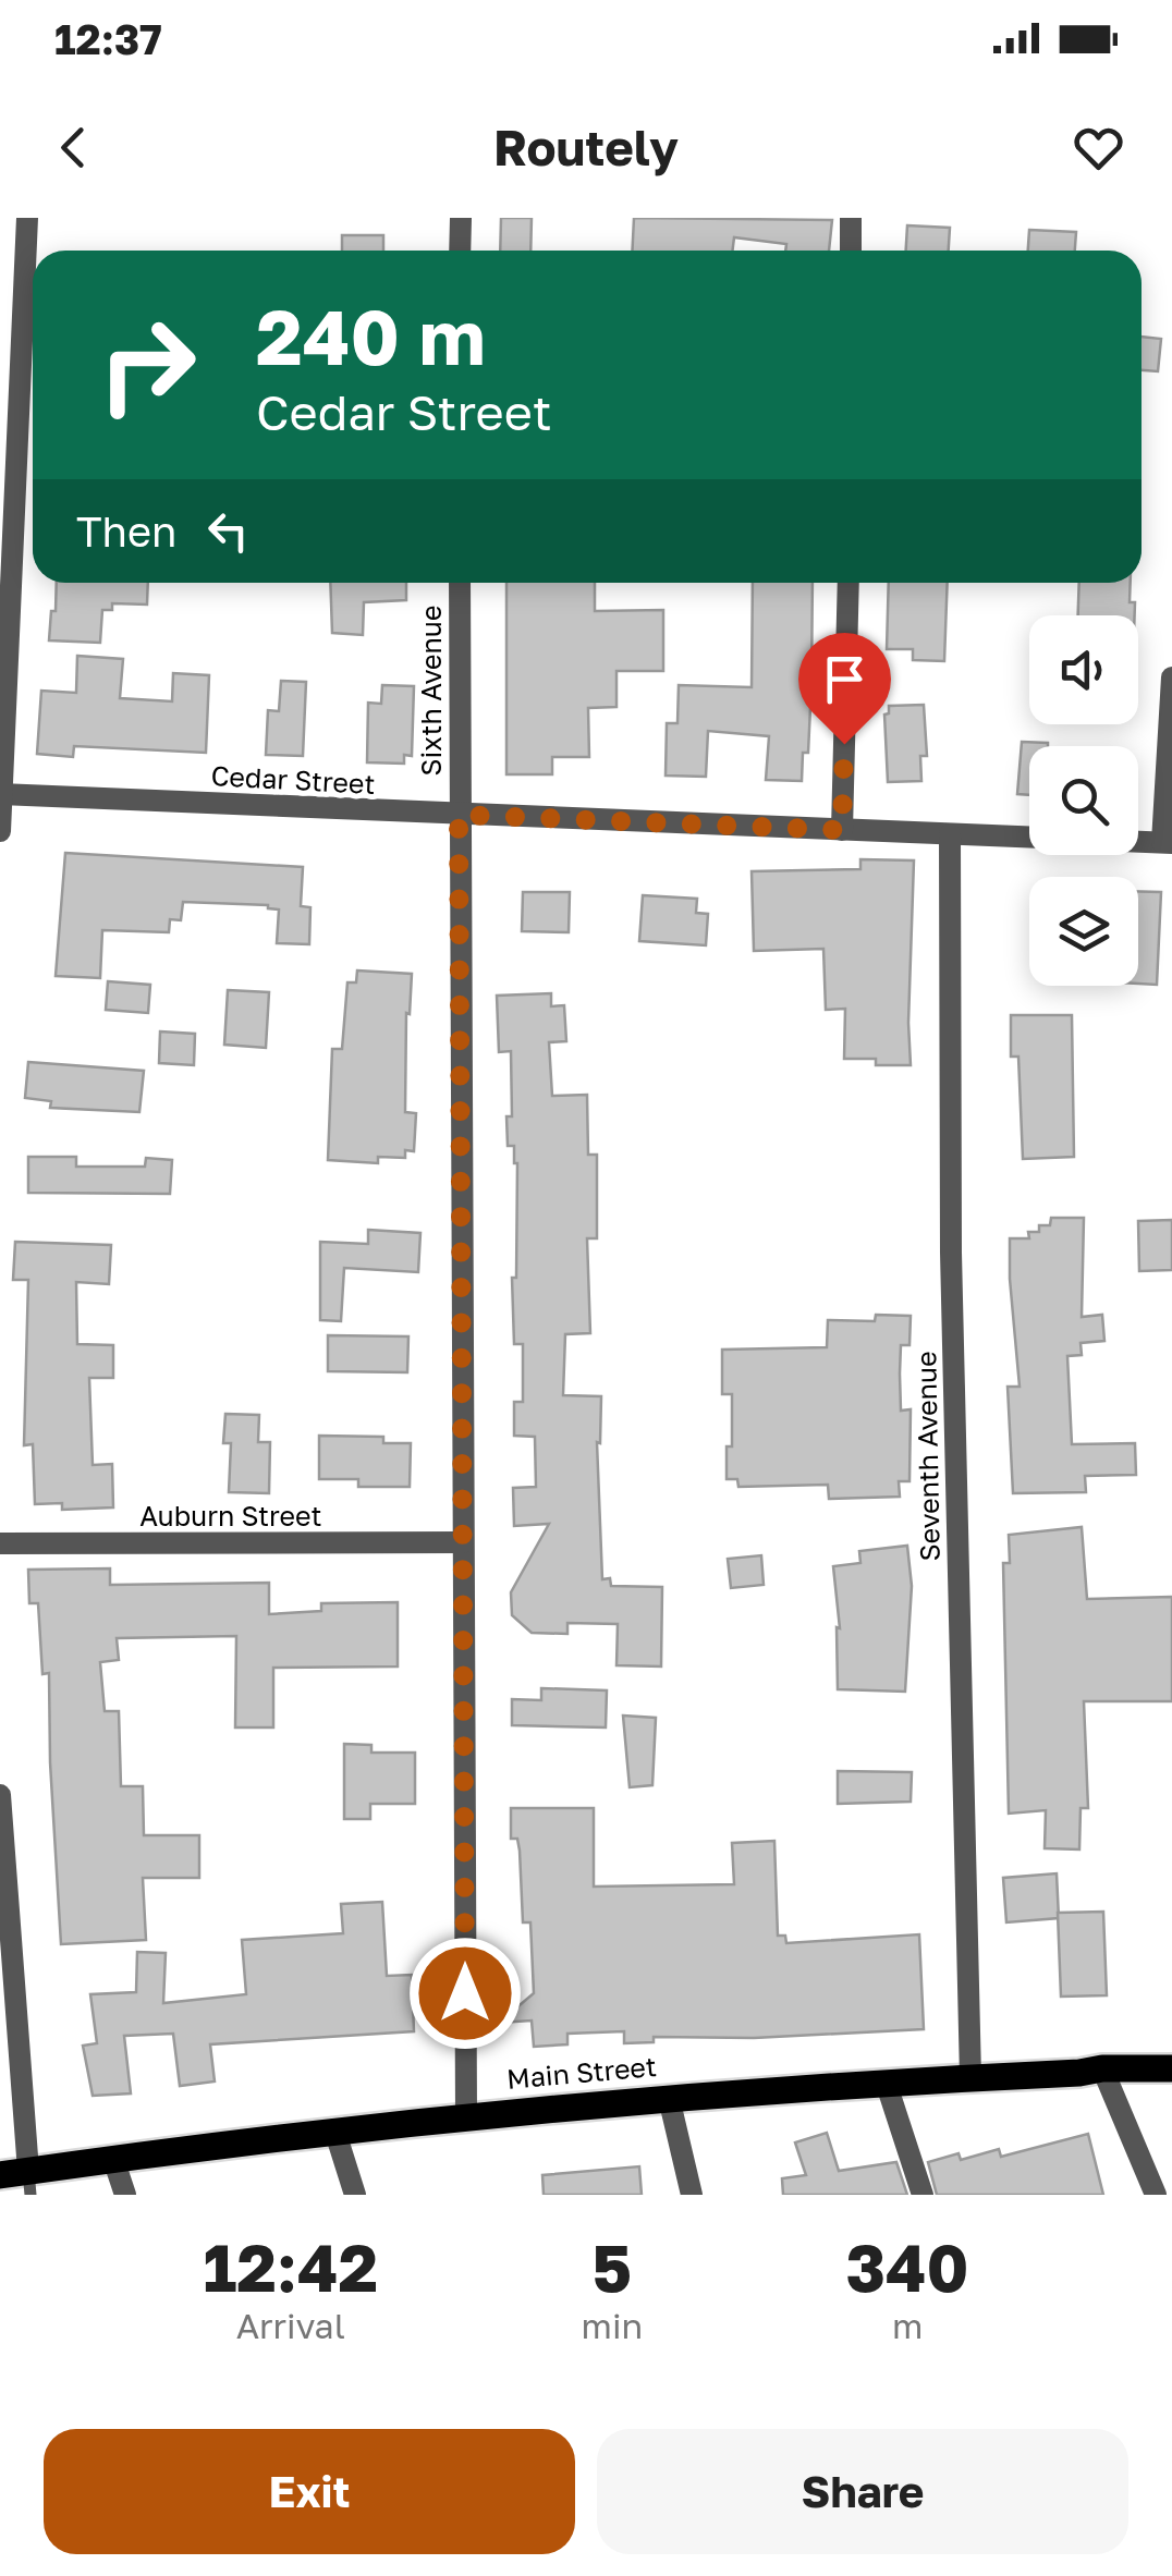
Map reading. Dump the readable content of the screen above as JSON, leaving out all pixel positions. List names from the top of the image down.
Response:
{
  "streets": {
    "main road": ["Main Street"],
    "street": [
      "Sixth Avenue",
      "Cedar Street",
      "Seventh Avenue",
      "Auburn Street"
    ]
  },
  "crossings": [
    ["Sixth Avenue", "Cedar Street"],
    ["Sixth Avenue", "Auburn Street"],
    ["Sixth Avenue", "Main Street"],
    ["Cedar Street", "Seventh Avenue"],
    ["Seventh Avenue", "Main Street"]
  ],
  "page": {
    "status": "12:37",
    "header": "Routely",
    "turn": ["240 m", "Cedar Street"],
    "then": "Then",
    "eta": [
      "12:42",
      "Arrival",
      "5",
      "min",
      "340",
      "m"
    ],
    "buttons": ["Exit", "Share"]
  }
}
